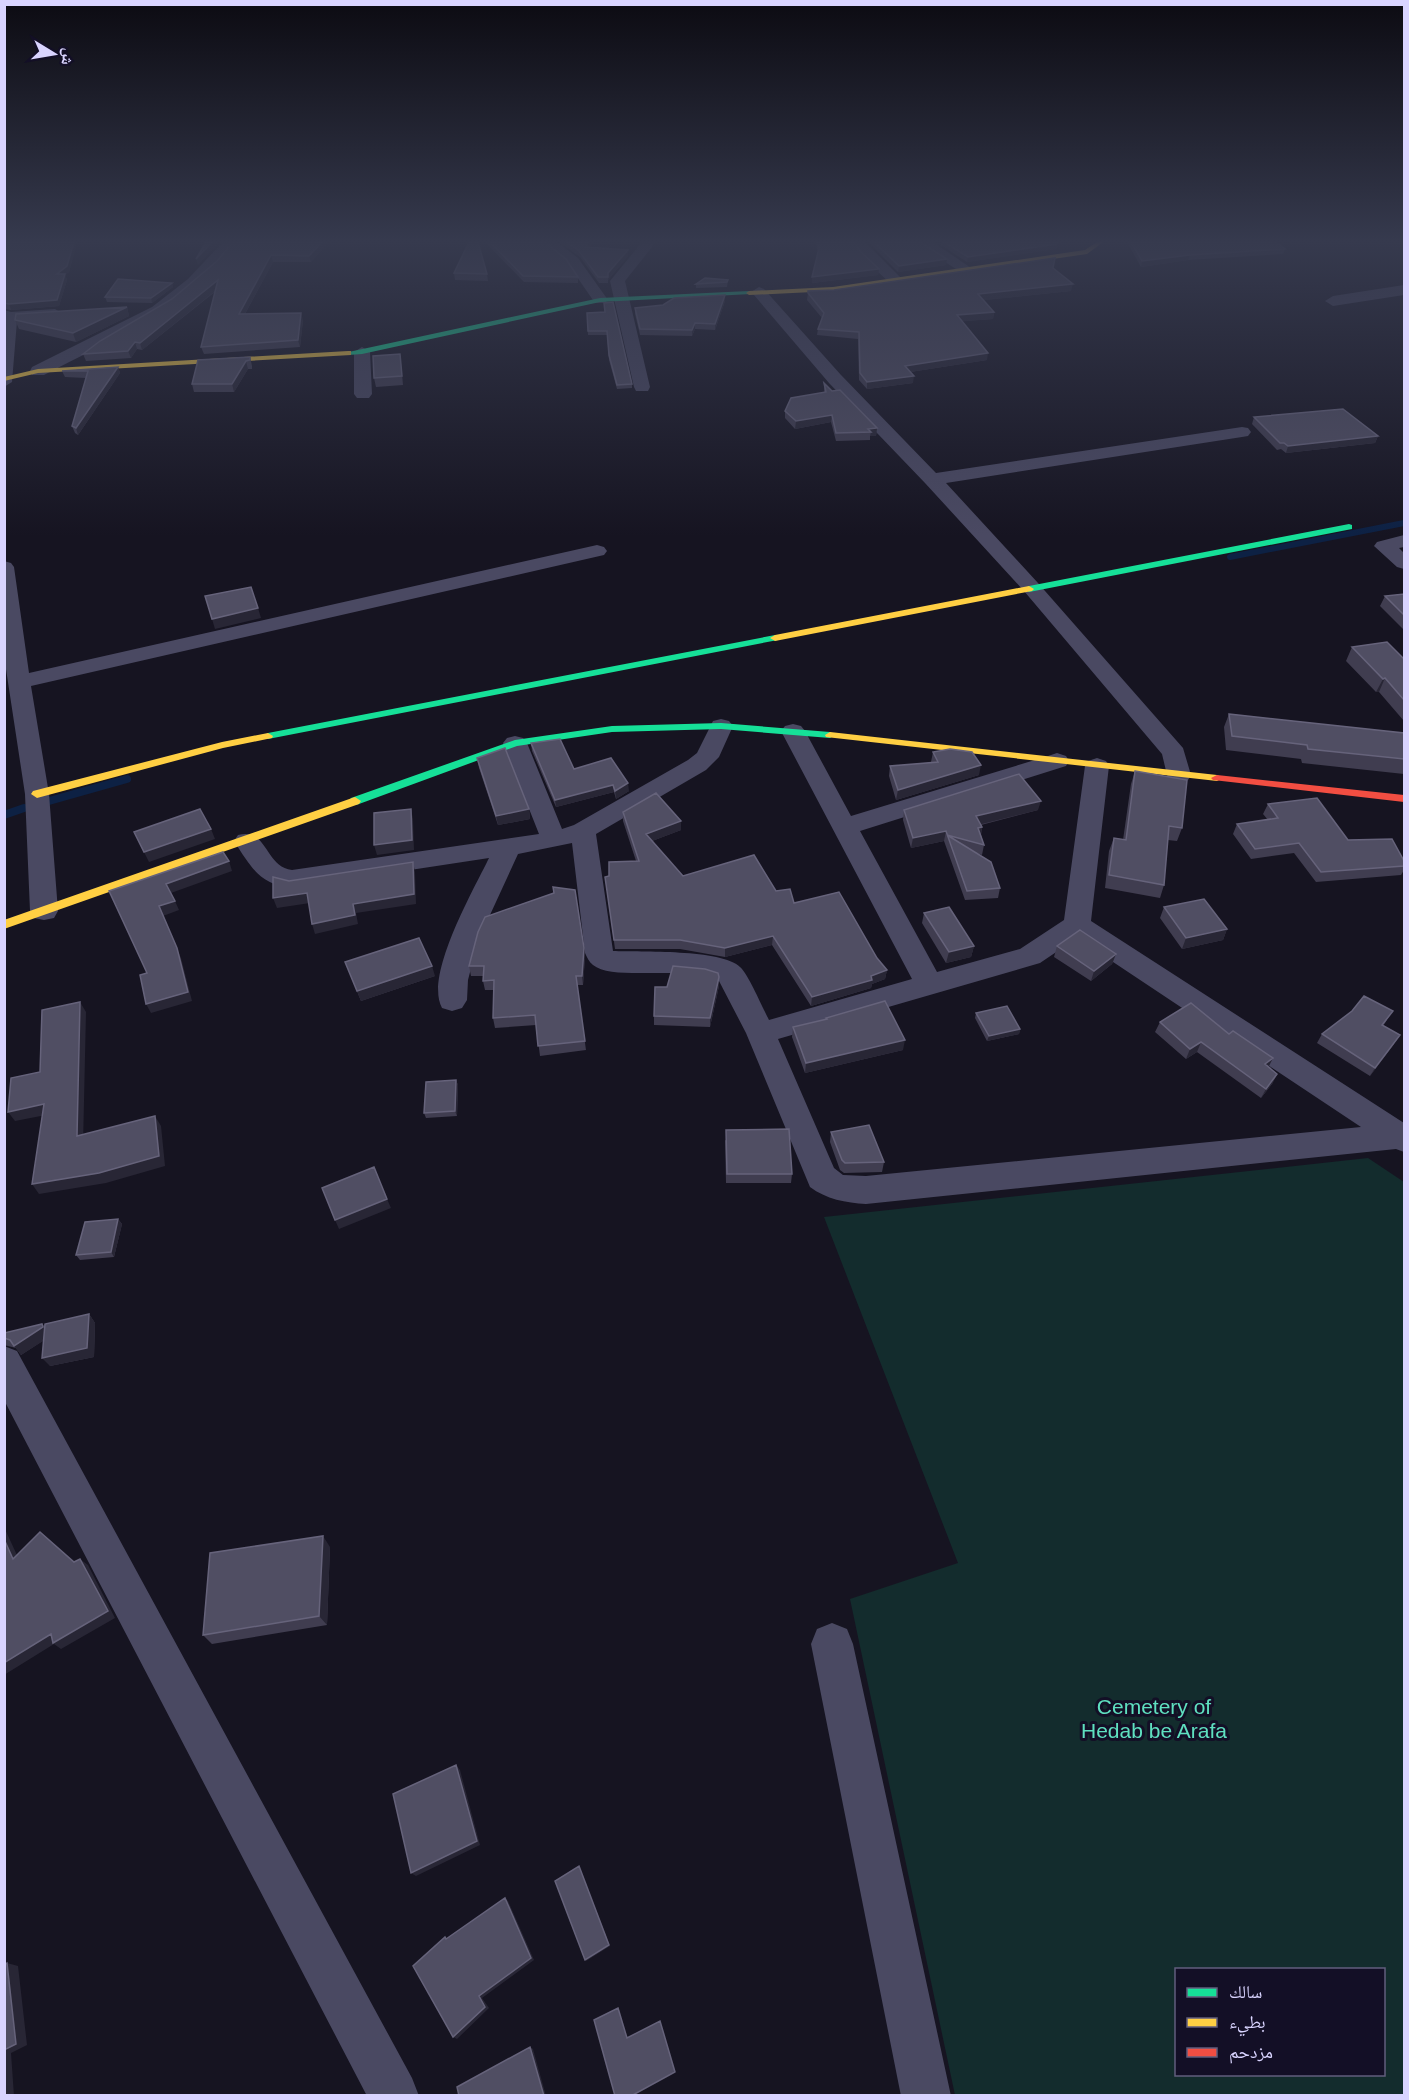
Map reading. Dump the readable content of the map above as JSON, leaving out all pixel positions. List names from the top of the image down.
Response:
{
  "parks": ["Cemetery of Hedab be Arafa"],
  "legend": ["سالك", "بطيء", "مزدحم"],
  "north": "right"
}
